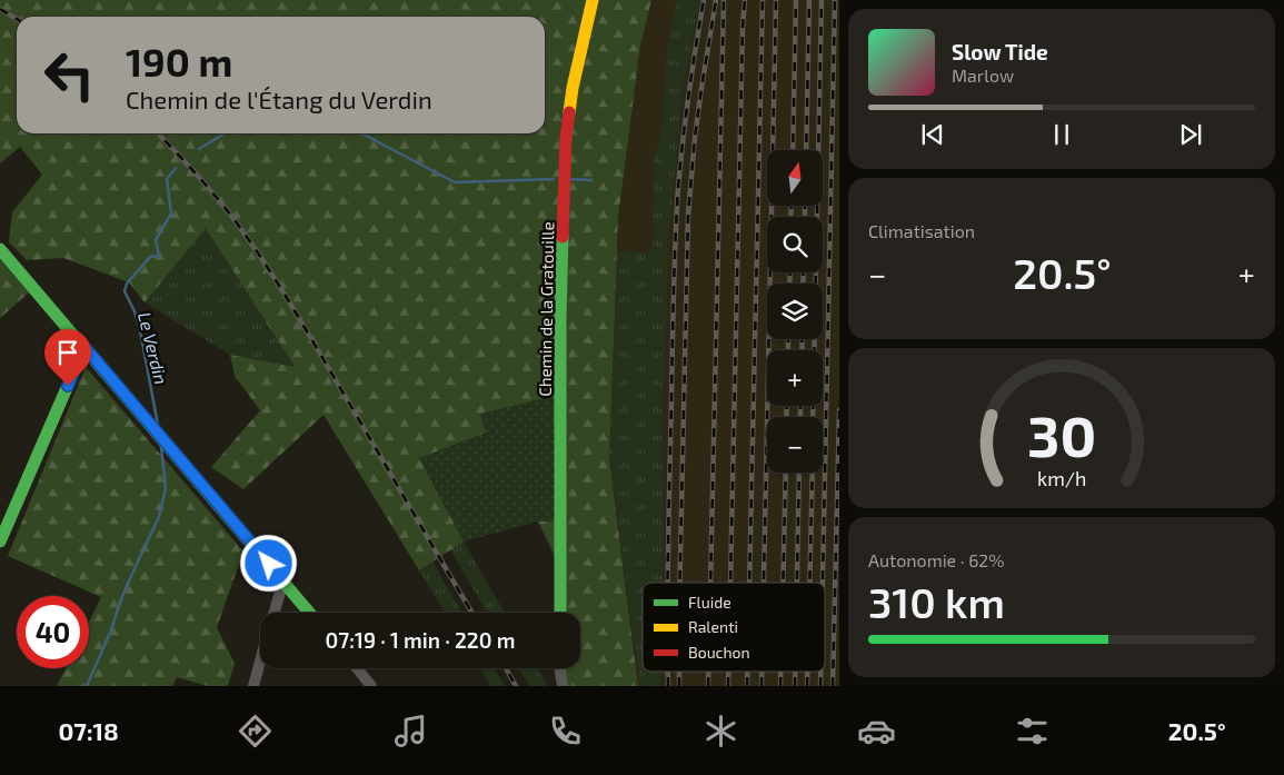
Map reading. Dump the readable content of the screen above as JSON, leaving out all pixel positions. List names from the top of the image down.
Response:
{
  "streets": {
    "street": ["Chemin de la Gratouille"]
  },
  "water": ["Le Verdin"],
  "legend": ["Fluide", "Ralenti", "Bouchon"],
  "north": "top",
  "page": {
    "turn": ["190 m", "Chemin de l'Étang du Verdin"],
    "song": ["Slow Tide", "Marlow"],
    "map_buttons": ["+", "−"],
    "tile": [
      "Climatisation",
      ["Autonomie · 62%", "310 km"]
    ],
    "heat": ["−", "20.5°", "+"],
    "limit": "40",
    "trip": "07:19 · 1 min · 220 m",
    "tabs": ["07:18", "20.5°"],
    "gauge": ["30", "km/h"]
  }
}
